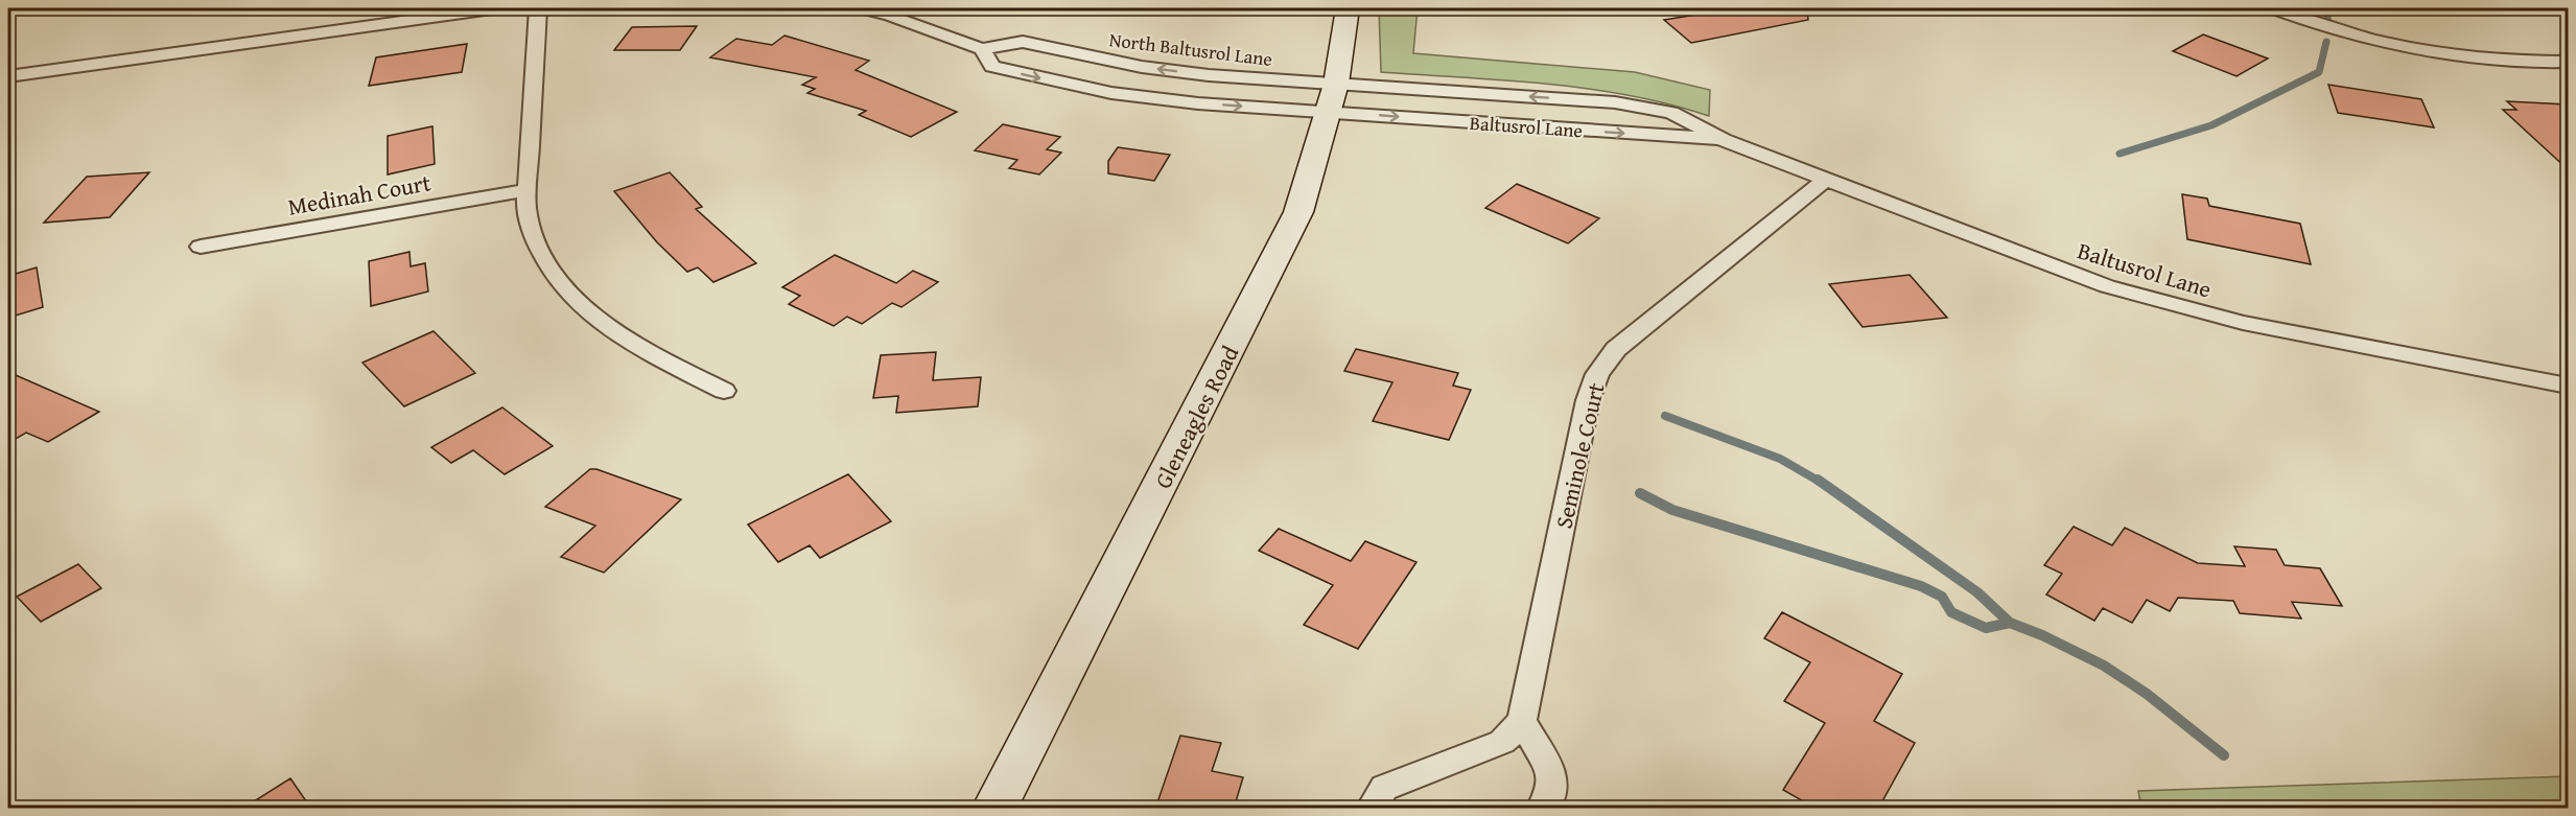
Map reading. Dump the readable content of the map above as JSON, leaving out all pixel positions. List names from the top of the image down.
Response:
{
  "streets": {
    "street": [
      "North Baltusrol Lane",
      "Baltusrol Lane",
      "Medinah Court",
      "Gleneagles Road",
      "Seminole Court"
    ]
  },
  "crossings": [
    ["North Baltusrol Lane", "Baltusrol Lane"],
    ["North Baltusrol Lane", "Gleneagles Road"],
    ["Baltusrol Lane", "Gleneagles Road"],
    ["Baltusrol Lane", "Seminole Court"]
  ]
}
